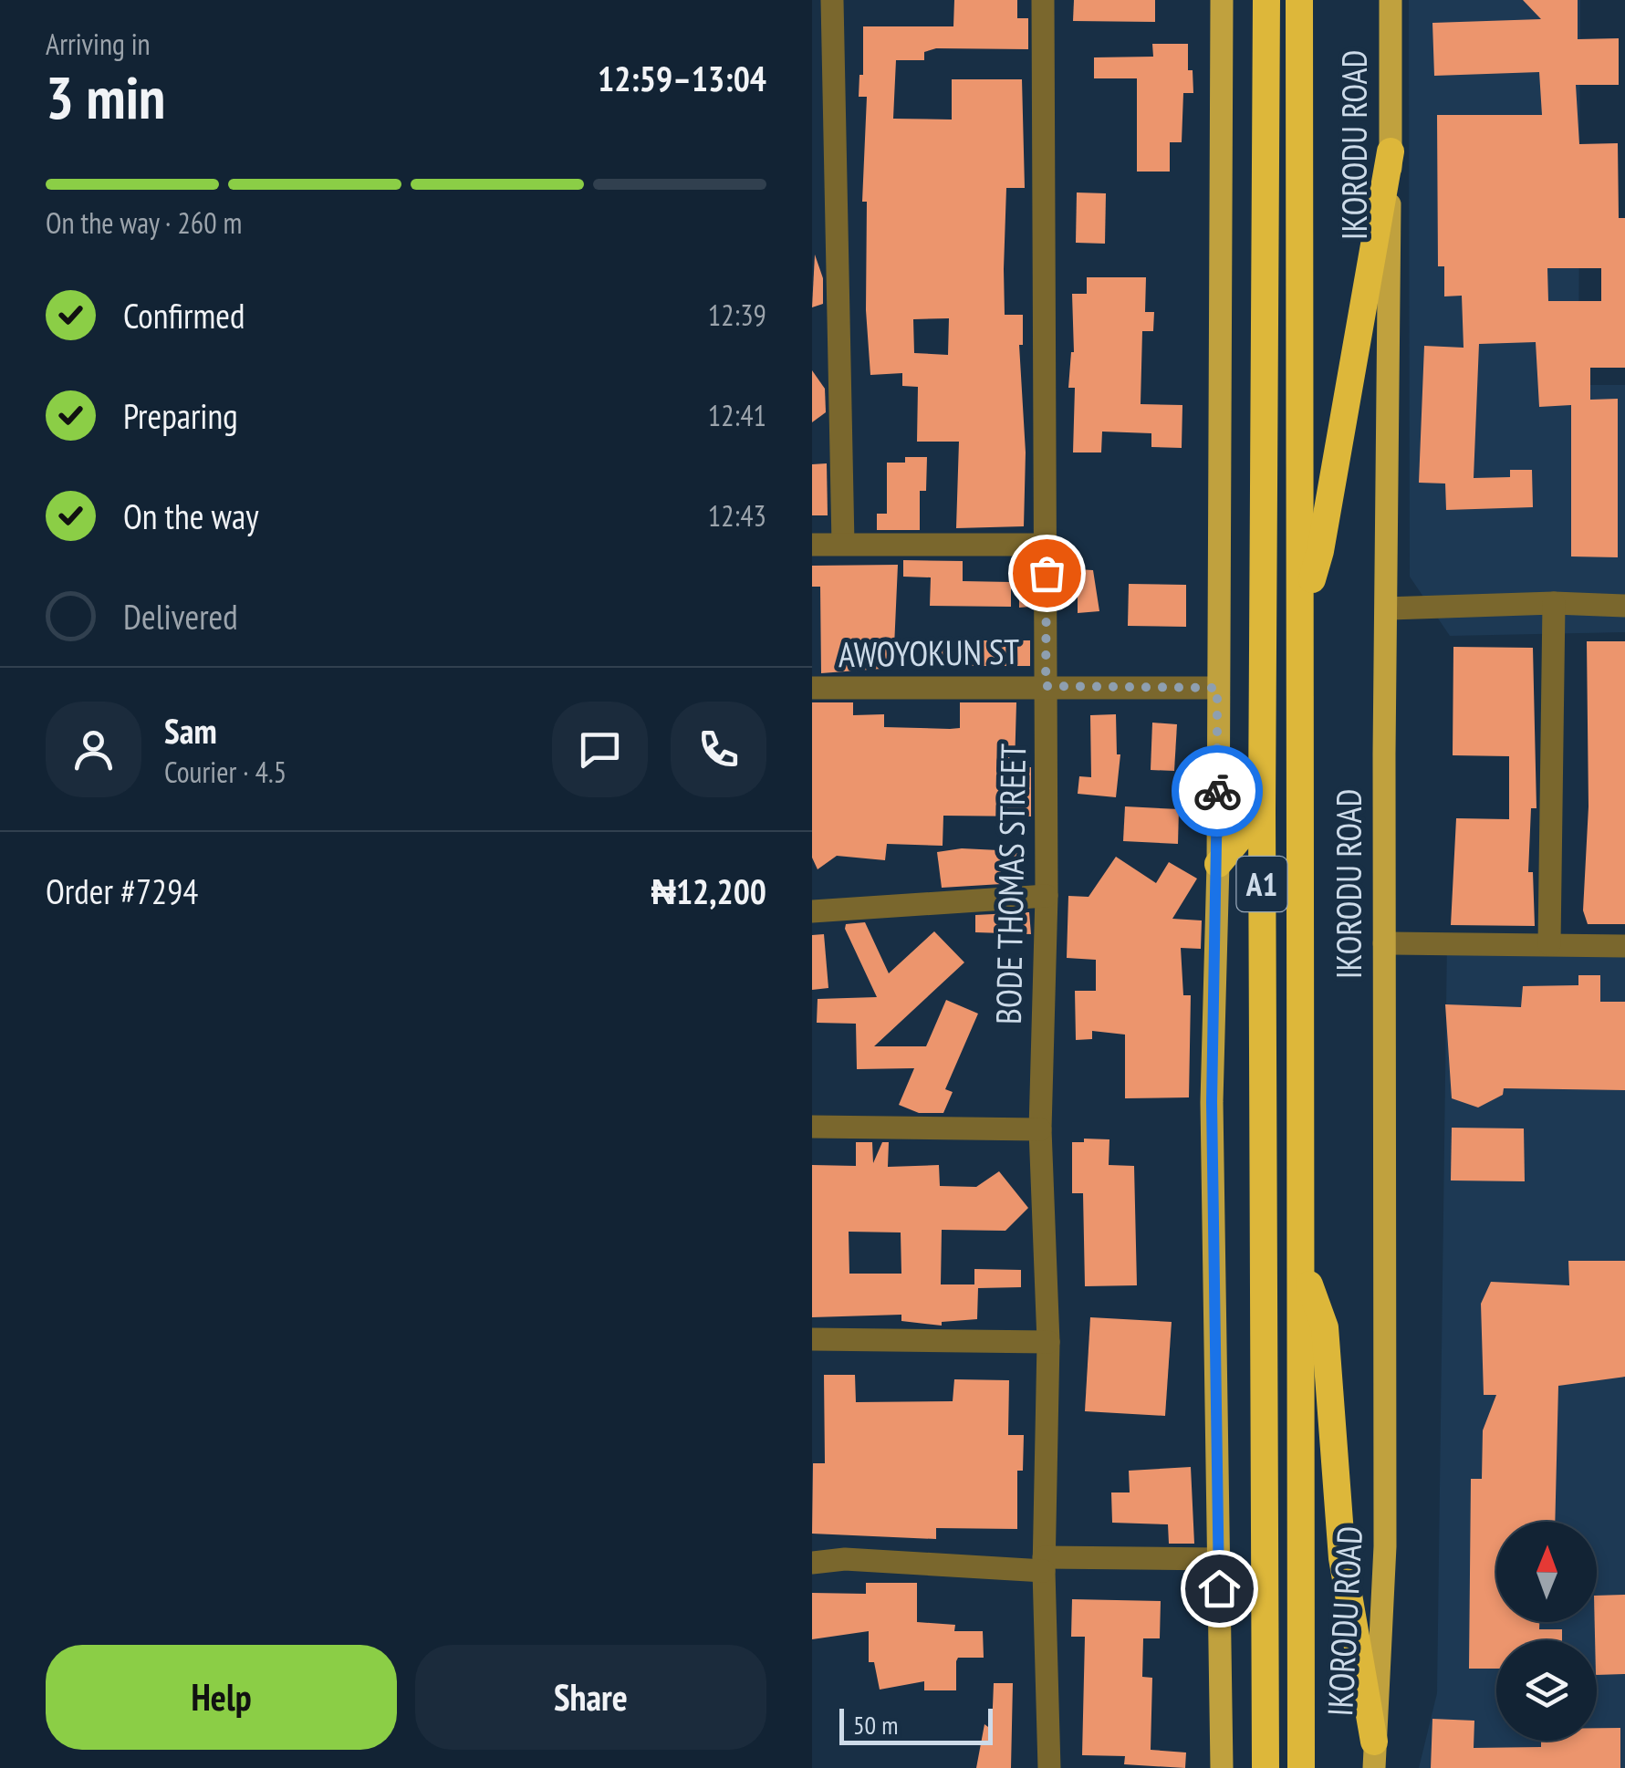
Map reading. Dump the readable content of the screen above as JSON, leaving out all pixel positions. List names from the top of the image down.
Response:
{
  "streets": {
    "highway": ["IKORODU ROAD", "A1"],
    "street": ["AWOYOKUN ST", "BODE THOMAS STREET"]
  },
  "crossings": [
    ["AWOYOKUN ST", "BODE THOMAS STREET"]
  ],
  "scale_bar": "50 m",
  "north": "top",
  "page": {
    "heading": ["3 min", "Arriving in", "12:59–13:04"],
    "panel": [
      "Sam",
      "Courier · 4.5",
      "Order #7294",
      "₦12,200"
    ],
    "bar": "On the way · 260 m",
    "list": [
      ["Confirmed", "12:39"],
      ["Preparing", "12:41"],
      ["On the way", "12:43"],
      "Delivered"
    ],
    "buttons": ["Help", "Share"],
    "scale": "50 m"
  }
}
